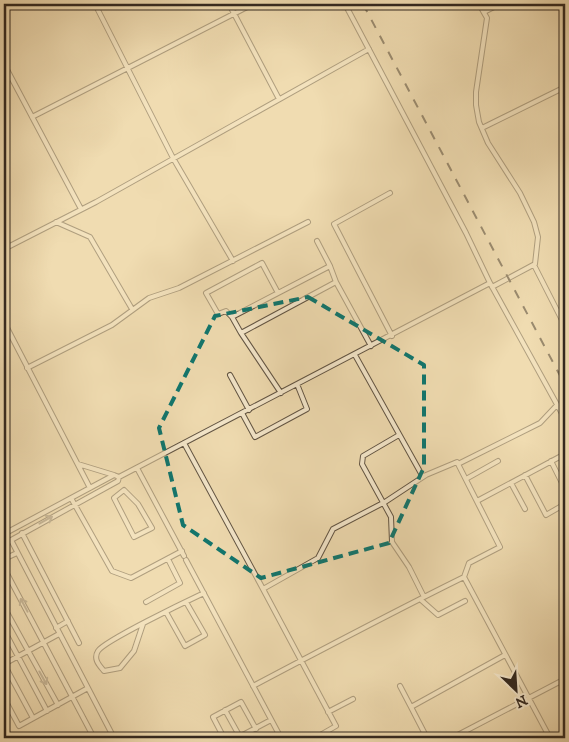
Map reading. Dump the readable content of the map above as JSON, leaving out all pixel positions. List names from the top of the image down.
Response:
{
  "north": "bottom right"
}
